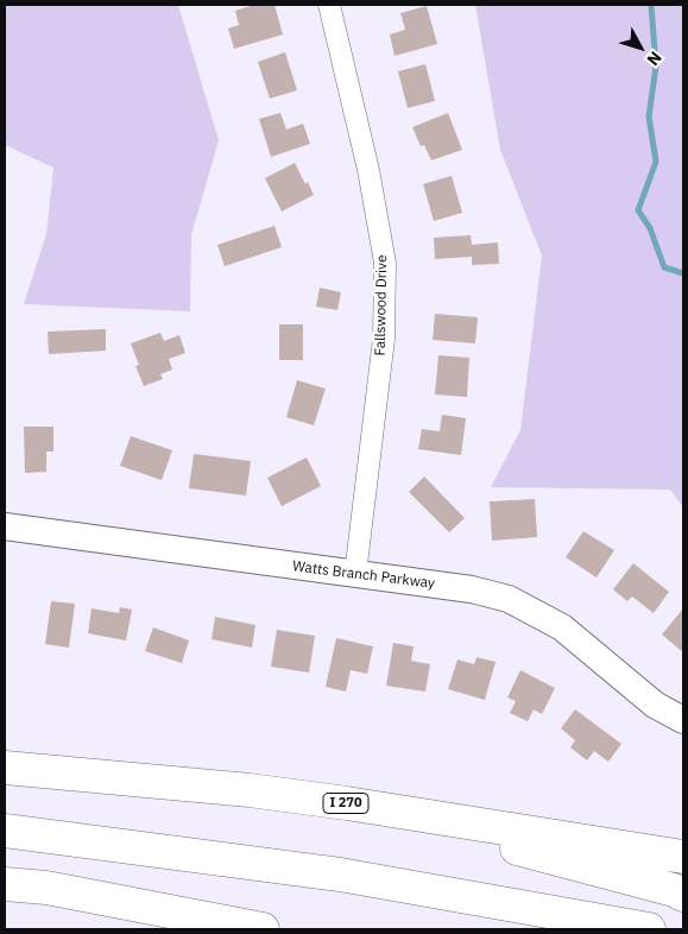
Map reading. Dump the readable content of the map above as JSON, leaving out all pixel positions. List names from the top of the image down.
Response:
{
  "streets": {
    "highway": ["I 270"],
    "street": ["Fallswood Drive", "Watts Branch Parkway"]
  },
  "crossings": [
    ["Fallswood Drive", "Watts Branch Parkway"]
  ],
  "north": "bottom right"
}
